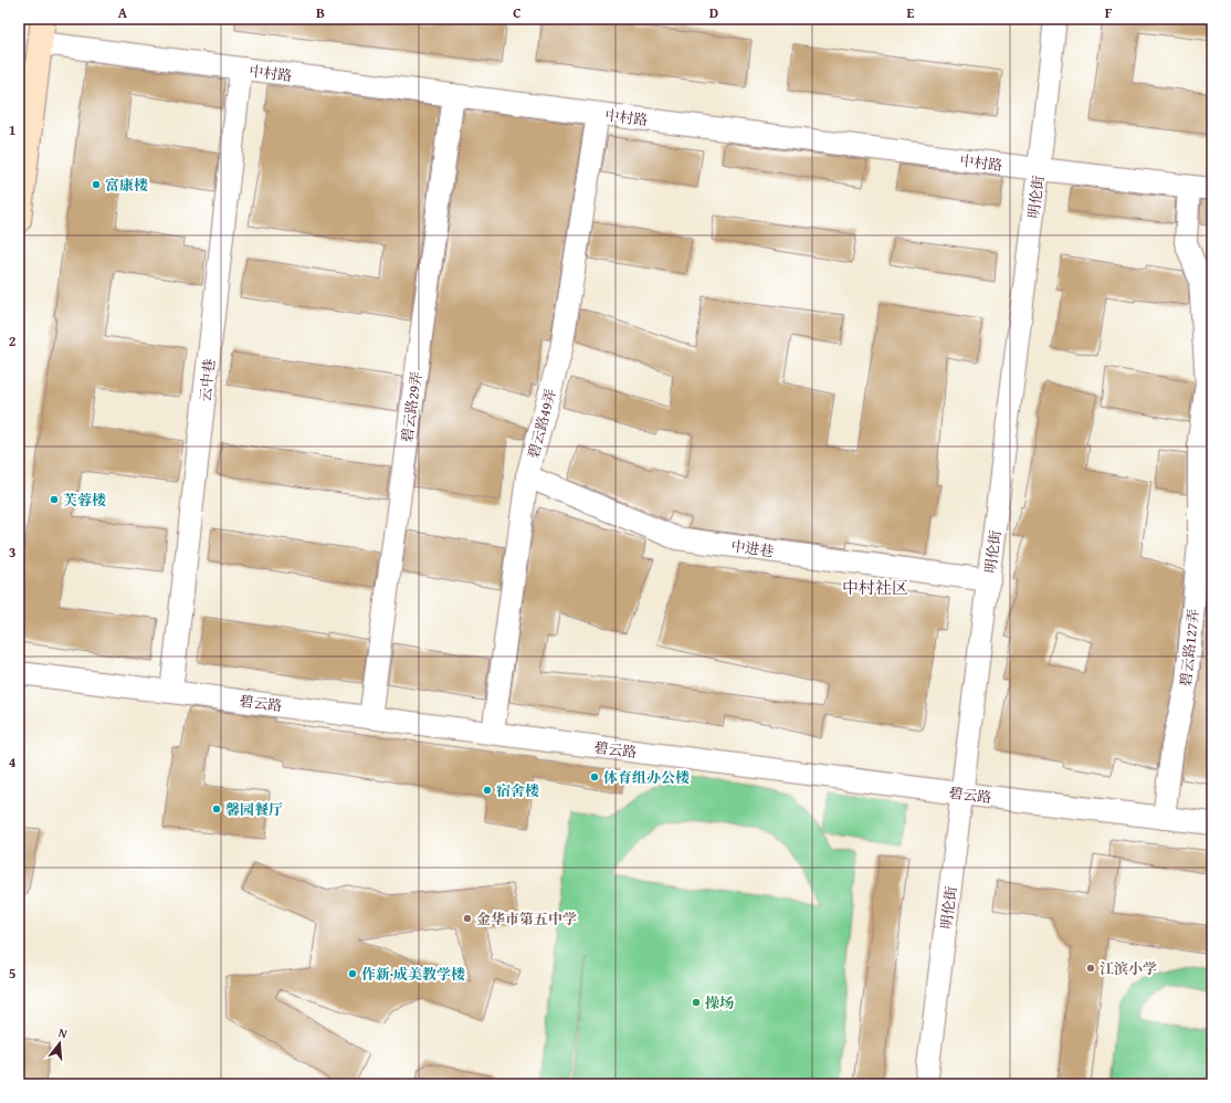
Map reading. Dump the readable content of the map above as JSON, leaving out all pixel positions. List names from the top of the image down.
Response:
{
  "streets": {
    "street": [
      "中村路",
      "明伦街",
      "云中巷",
      "碧云路29弄",
      "碧云路49弄",
      "中进巷",
      "碧云路127弄",
      "碧云路"
    ]
  },
  "crossings": [
    ["中村路", "明伦街"],
    ["中村路", "云中巷"],
    ["中村路", "碧云路29弄"],
    ["中村路", "碧云路49弄"],
    ["中村路", "碧云路127弄"],
    ["明伦街", "中进巷"],
    ["明伦街", "碧云路"],
    ["云中巷", "碧云路"],
    ["碧云路29弄", "碧云路"],
    ["碧云路49弄", "中进巷"],
    ["碧云路49弄", "碧云路"],
    ["碧云路127弄", "碧云路"]
  ],
  "districts": ["中村社区"],
  "places": [
    "富康楼",
    "芙蓉楼",
    "体育组办公楼",
    "宿舍楼",
    "馨园餐厅",
    "金华市第五中学",
    "江滨小学",
    "作新·成美教学楼",
    "操场"
  ],
  "north": "top",
  "grid": {
    "columns": [
      "A",
      "B",
      "C",
      "D",
      "E",
      "F"
    ],
    "rows": [
      "1",
      "2",
      "3",
      "4",
      "5"
    ]
  }
}
